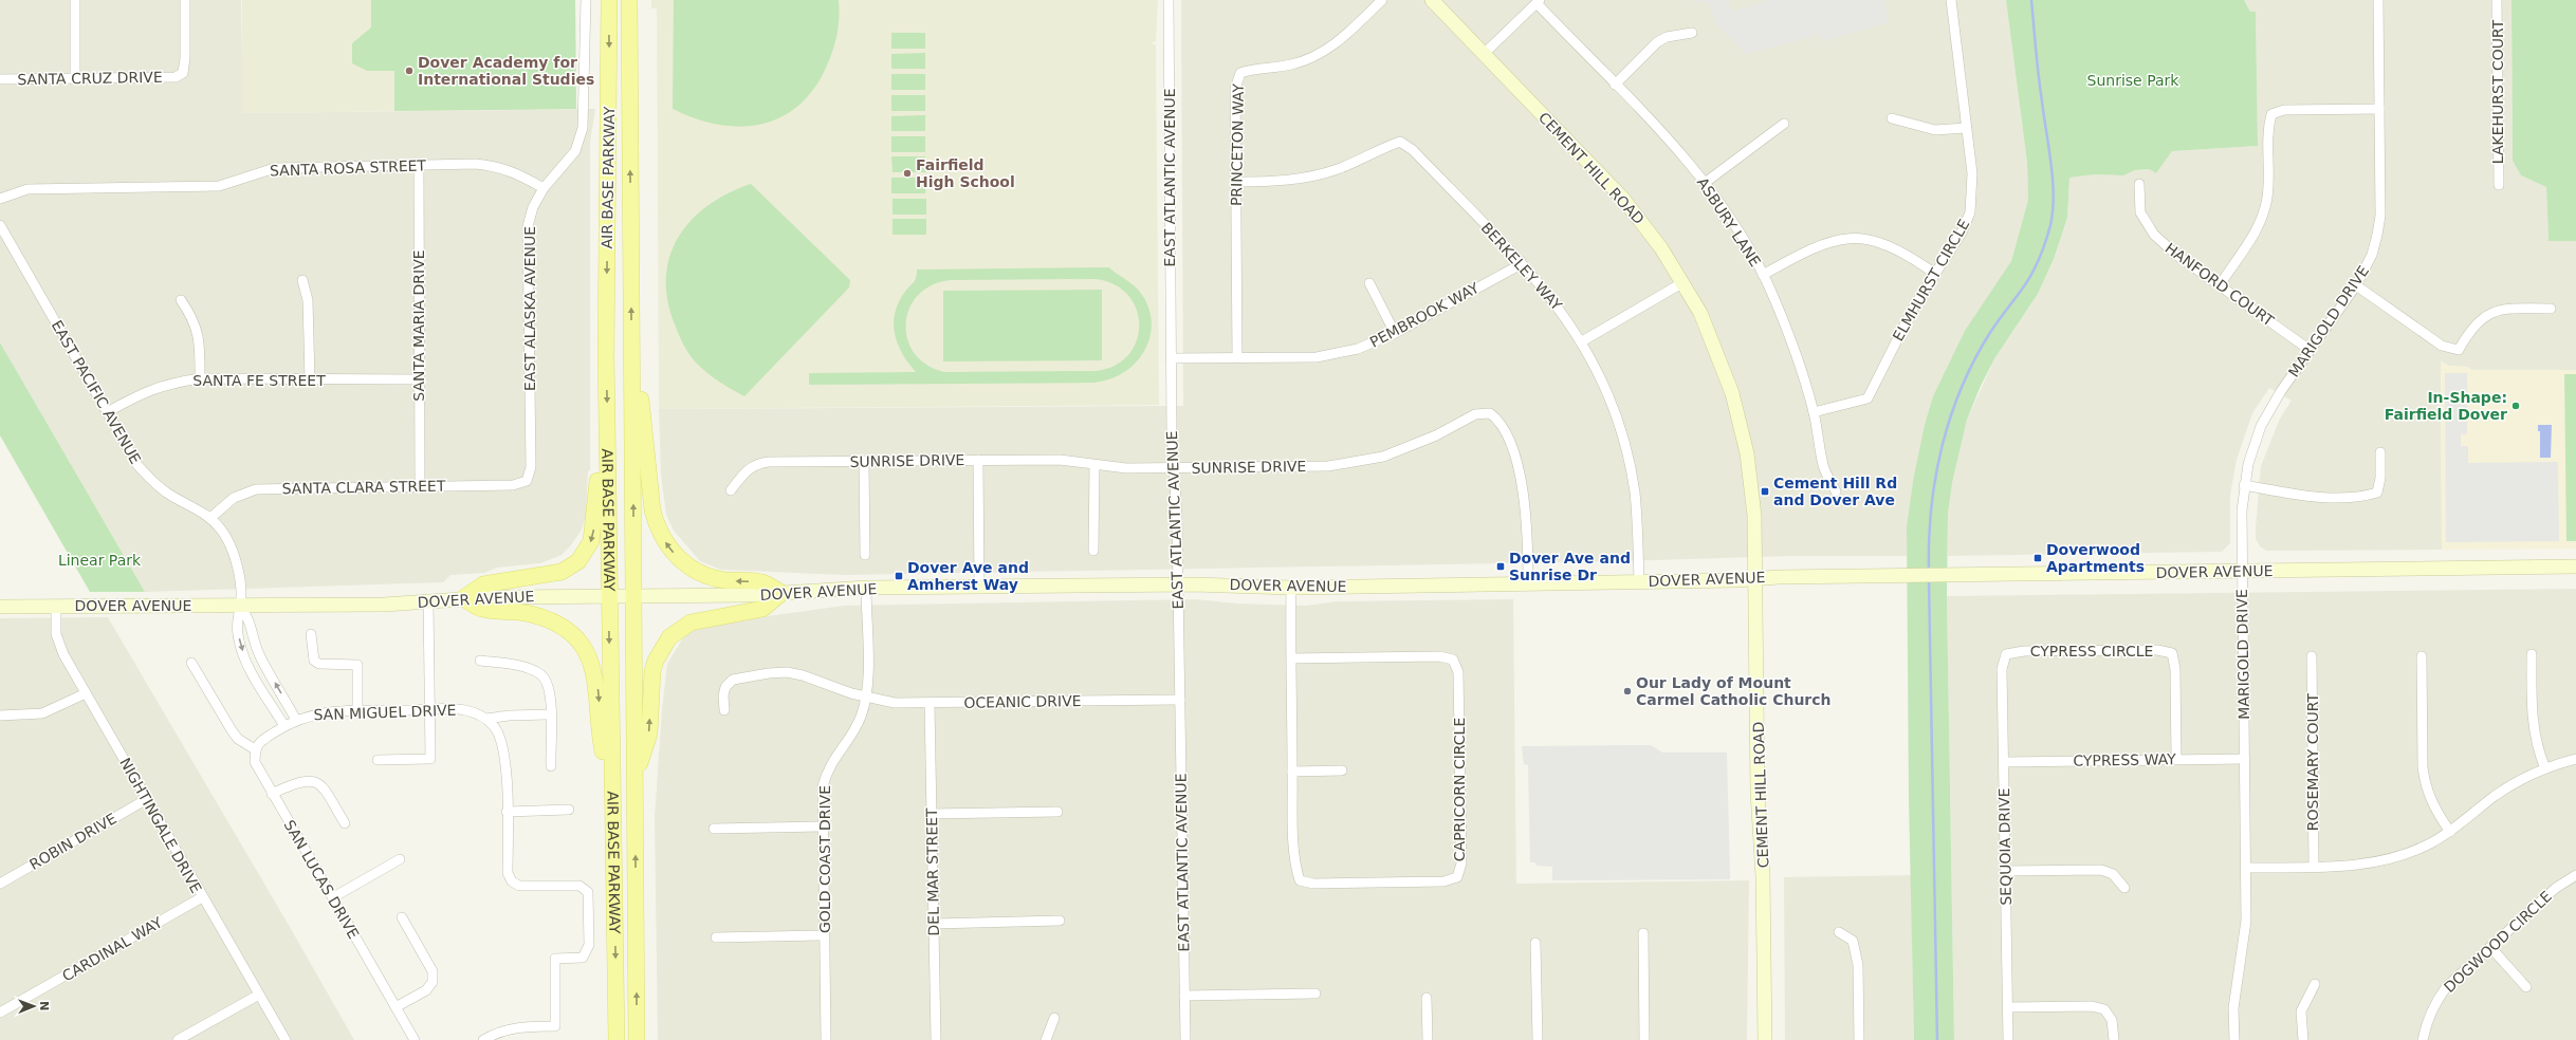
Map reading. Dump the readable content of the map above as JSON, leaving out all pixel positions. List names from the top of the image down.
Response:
{
  "streets": {
    "main road": ["CEMENT HILL ROAD", "AIR BASE PARKWAY", "DOVER AVENUE"],
    "street": [
      "SANTA CRUZ DRIVE",
      "LAKEHURST COURT",
      "PRINCETON WAY",
      "SANTA ROSA STREET",
      "EAST ATLANTIC AVENUE",
      "ASBURY LANE",
      "BERKELEY WAY",
      "ELMHURST CIRCLE",
      "HANFORD COURT",
      "EAST ALASKA AVENUE",
      "PEMBROOK WAY",
      "MARIGOLD DRIVE",
      "SANTA MARIA DRIVE",
      "SANTA FE STREET",
      "EAST PACIFIC AVENUE",
      "SUNRISE DRIVE",
      "SANTA CLARA STREET",
      "CYPRESS CIRCLE",
      "OCEANIC DRIVE",
      "SAN MIGUEL DRIVE",
      "CYPRESS WAY",
      "ROSEMARY COURT",
      "CAPRICORN CIRCLE",
      "NIGHTINGALE DRIVE",
      "ROBIN DRIVE",
      "SEQUOIA DRIVE",
      "GOLD COAST DRIVE",
      "DEL MAR STREET",
      "SAN LUCAS DRIVE",
      "DOGWOOD CIRCLE",
      "CARDINAL WAY"
    ]
  },
  "crossings": [
    ["PRINCETON WAY", "BERKELEY WAY"],
    ["PRINCETON WAY", "PEMBROOK WAY"],
    ["SANTA ROSA STREET", "EAST ALASKA AVENUE"],
    ["SANTA ROSA STREET", "SANTA MARIA DRIVE"],
    ["CEMENT HILL ROAD", "DOVER AVENUE"],
    ["AIR BASE PARKWAY", "DOVER AVENUE"],
    ["EAST ATLANTIC AVENUE", "PEMBROOK WAY"],
    ["EAST ATLANTIC AVENUE", "SUNRISE DRIVE"],
    ["EAST ATLANTIC AVENUE", "DOVER AVENUE"],
    ["EAST ATLANTIC AVENUE", "OCEANIC DRIVE"],
    ["ASBURY LANE", "ELMHURST CIRCLE"],
    ["BERKELEY WAY", "PEMBROOK WAY"],
    ["BERKELEY WAY", "DOVER AVENUE"],
    ["HANFORD COURT", "MARIGOLD DRIVE"],
    ["EAST ALASKA AVENUE", "SANTA CLARA STREET"],
    ["MARIGOLD DRIVE", "DOVER AVENUE"],
    ["MARIGOLD DRIVE", "CYPRESS WAY"],
    ["SANTA MARIA DRIVE", "SANTA FE STREET"],
    ["SANTA MARIA DRIVE", "SANTA CLARA STREET"],
    ["SANTA FE STREET", "EAST PACIFIC AVENUE"],
    ["EAST PACIFIC AVENUE", "SANTA CLARA STREET"],
    ["EAST PACIFIC AVENUE", "DOVER AVENUE"],
    ["EAST PACIFIC AVENUE", "SAN MIGUEL DRIVE"],
    ["SUNRISE DRIVE", "DOVER AVENUE"],
    ["DOVER AVENUE", "CAPRICORN CIRCLE"],
    ["DOVER AVENUE", "NIGHTINGALE DRIVE"],
    ["DOVER AVENUE", "GOLD COAST DRIVE"],
    ["CYPRESS CIRCLE", "CYPRESS WAY"],
    ["CYPRESS CIRCLE", "SEQUOIA DRIVE"],
    ["OCEANIC DRIVE", "GOLD COAST DRIVE"],
    ["OCEANIC DRIVE", "DEL MAR STREET"],
    ["CYPRESS WAY", "SEQUOIA DRIVE"],
    ["NIGHTINGALE DRIVE", "ROBIN DRIVE"],
    ["NIGHTINGALE DRIVE", "CARDINAL WAY"]
  ],
  "parks": ["Sunrise Park", "Linear Park"],
  "places": {
    "other": [
      "Dover Academy for International Studies",
      "Fairfield High School",
      "In-Shape: Fairfield Dover",
      "Our Lady of Mount Carmel Catholic Church"
    ],
    "transit": [
      "Cement Hill Rd and Dover Ave",
      "Doverwood Apartments",
      "Dover Ave and Sunrise Dr",
      "Dover Ave and Amherst Way"
    ]
  },
  "north": "right"
}
